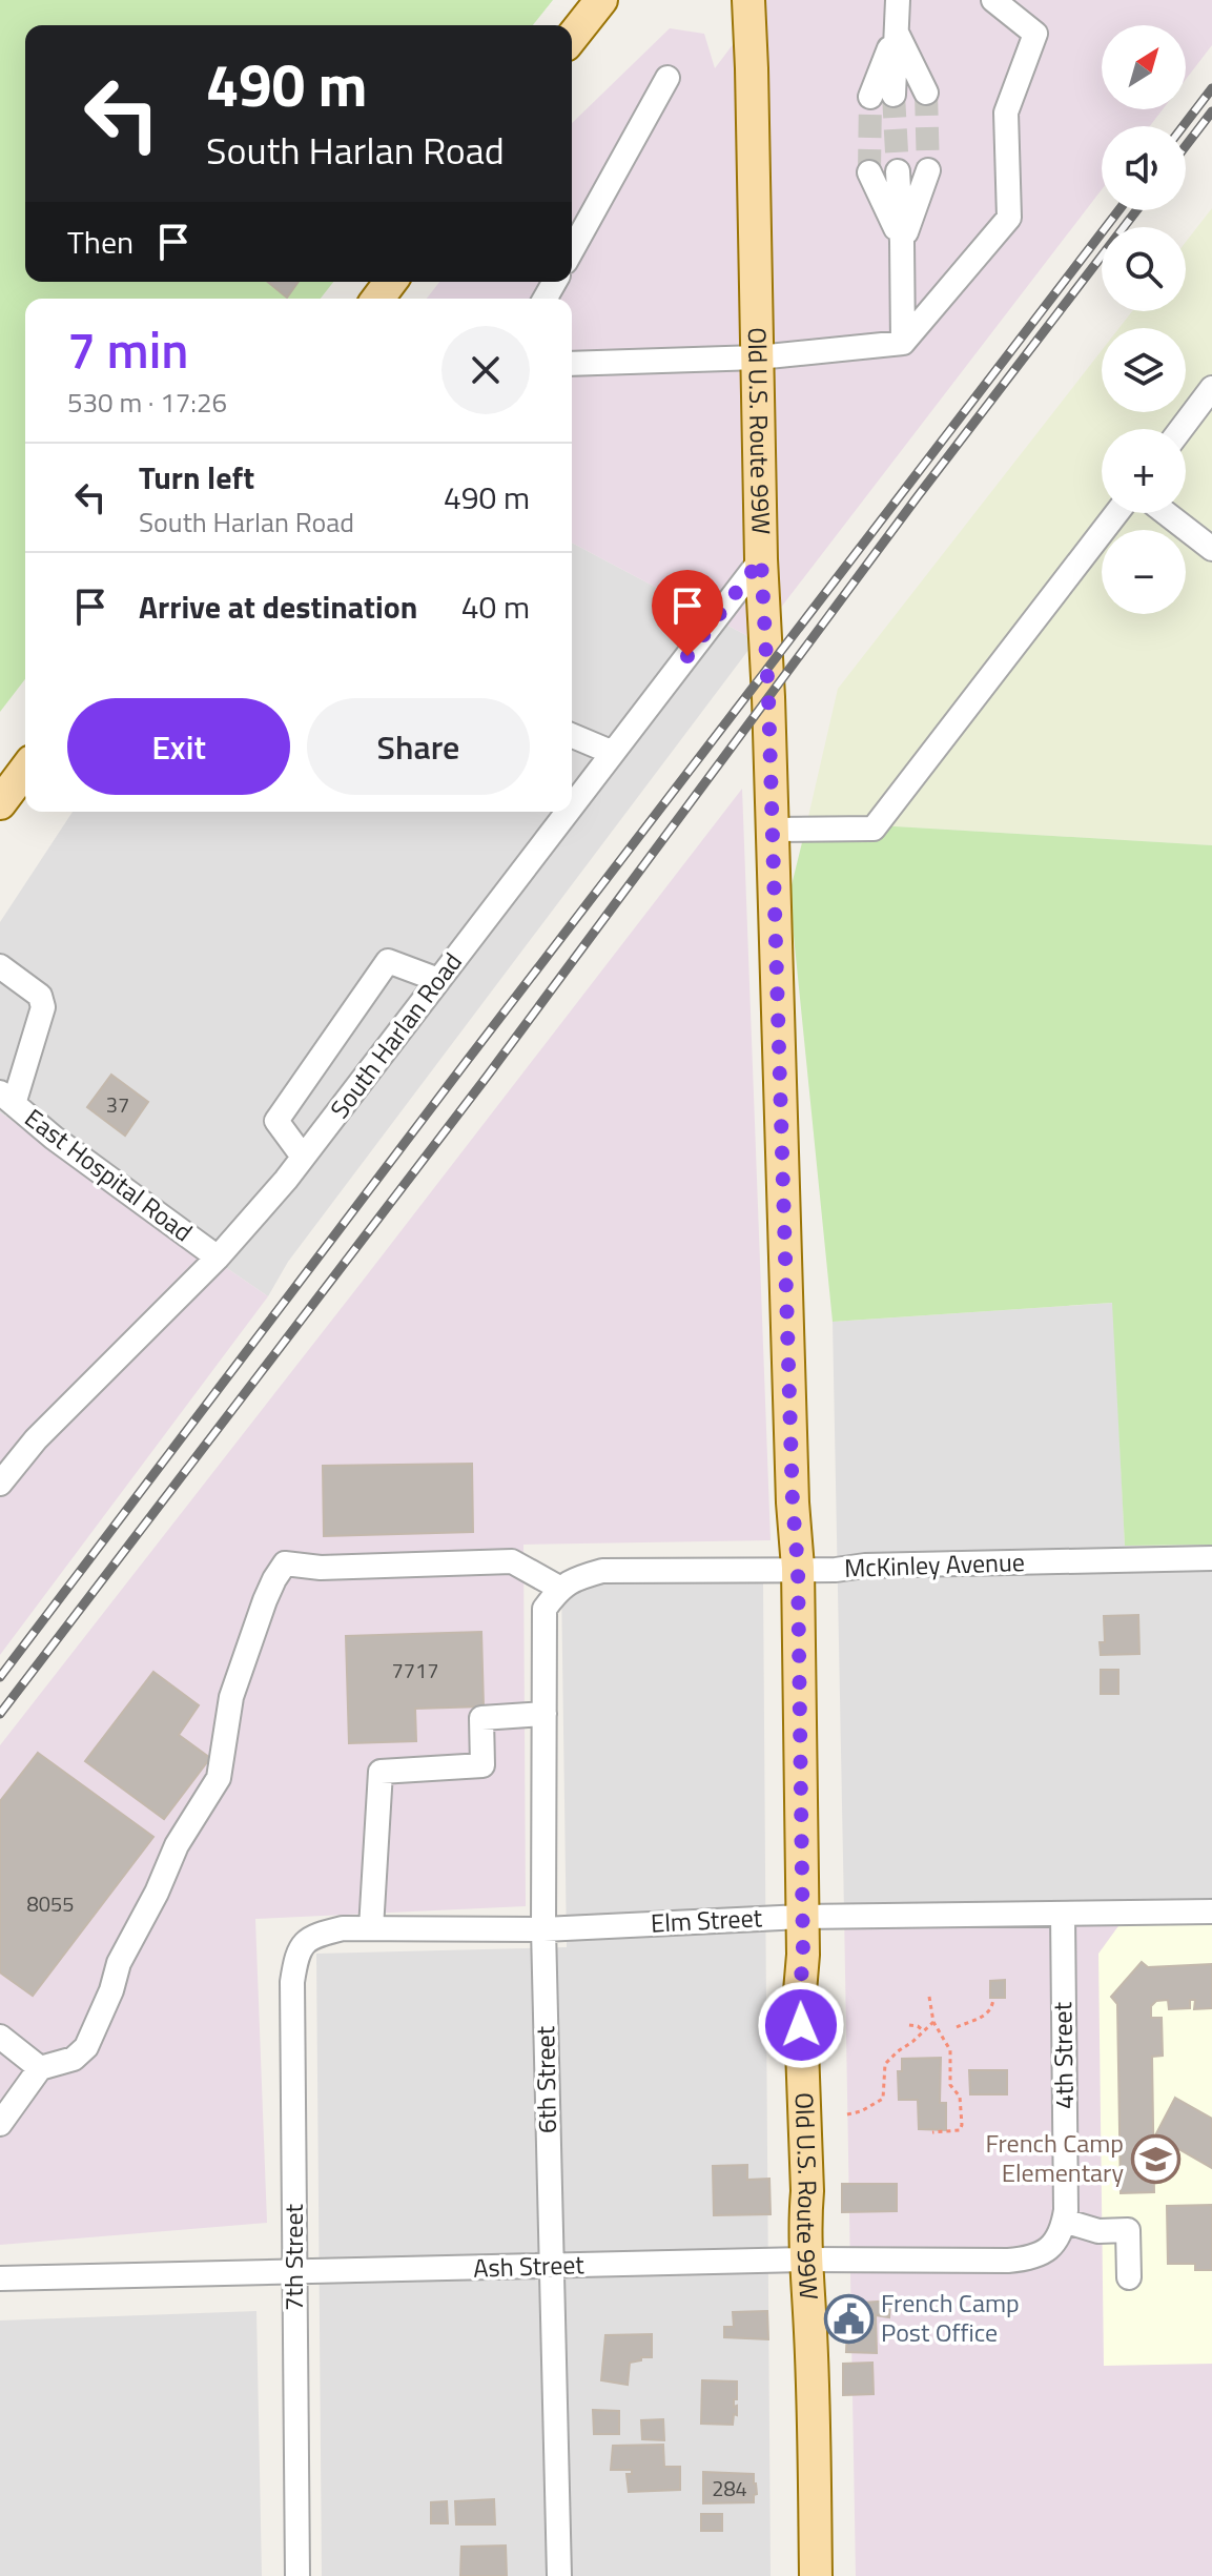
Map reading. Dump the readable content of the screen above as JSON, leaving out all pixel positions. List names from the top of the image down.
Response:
{
  "streets": {
    "main road": ["Old U.S. Route 99W"],
    "street": [
      "South Harlan Road",
      "East Hospital Road",
      "McKinley Avenue",
      "Elm Street",
      "4th Street",
      "6th Street",
      "7th Street",
      "Ash Street"
    ]
  },
  "crossings": [
    ["Old U.S. Route 99W", "South Harlan Road"],
    ["Old U.S. Route 99W", "McKinley Avenue"],
    ["Old U.S. Route 99W", "Elm Street"],
    ["Old U.S. Route 99W", "Ash Street"],
    ["South Harlan Road", "East Hospital Road"],
    ["McKinley Avenue", "6th Street"],
    ["Elm Street", "4th Street"],
    ["Elm Street", "6th Street"],
    ["Elm Street", "7th Street"],
    ["4th Street", "Ash Street"],
    ["6th Street", "Ash Street"],
    ["7th Street", "Ash Street"]
  ],
  "places": {
    "school or university": ["French Camp Elementary"],
    "public building": ["French Camp Post Office"]
  },
  "house_numbers": [
    "37",
    "7717",
    "8055",
    "284"
  ],
  "north": "top right",
  "page": {
    "map_buttons": ["+", "−"],
    "turn": ["490 m", "South Harlan Road"],
    "then": "Then",
    "heading": ["7 min", "530 m · 17:26"],
    "list": [
      {
        "name": "Turn left",
        "note": "South Harlan Road",
        "value": "490 m"
      },
      {
        "name": "Arrive at destination",
        "value": "40 m"
      }
    ],
    "buttons": ["Exit", "Share"]
  }
}
